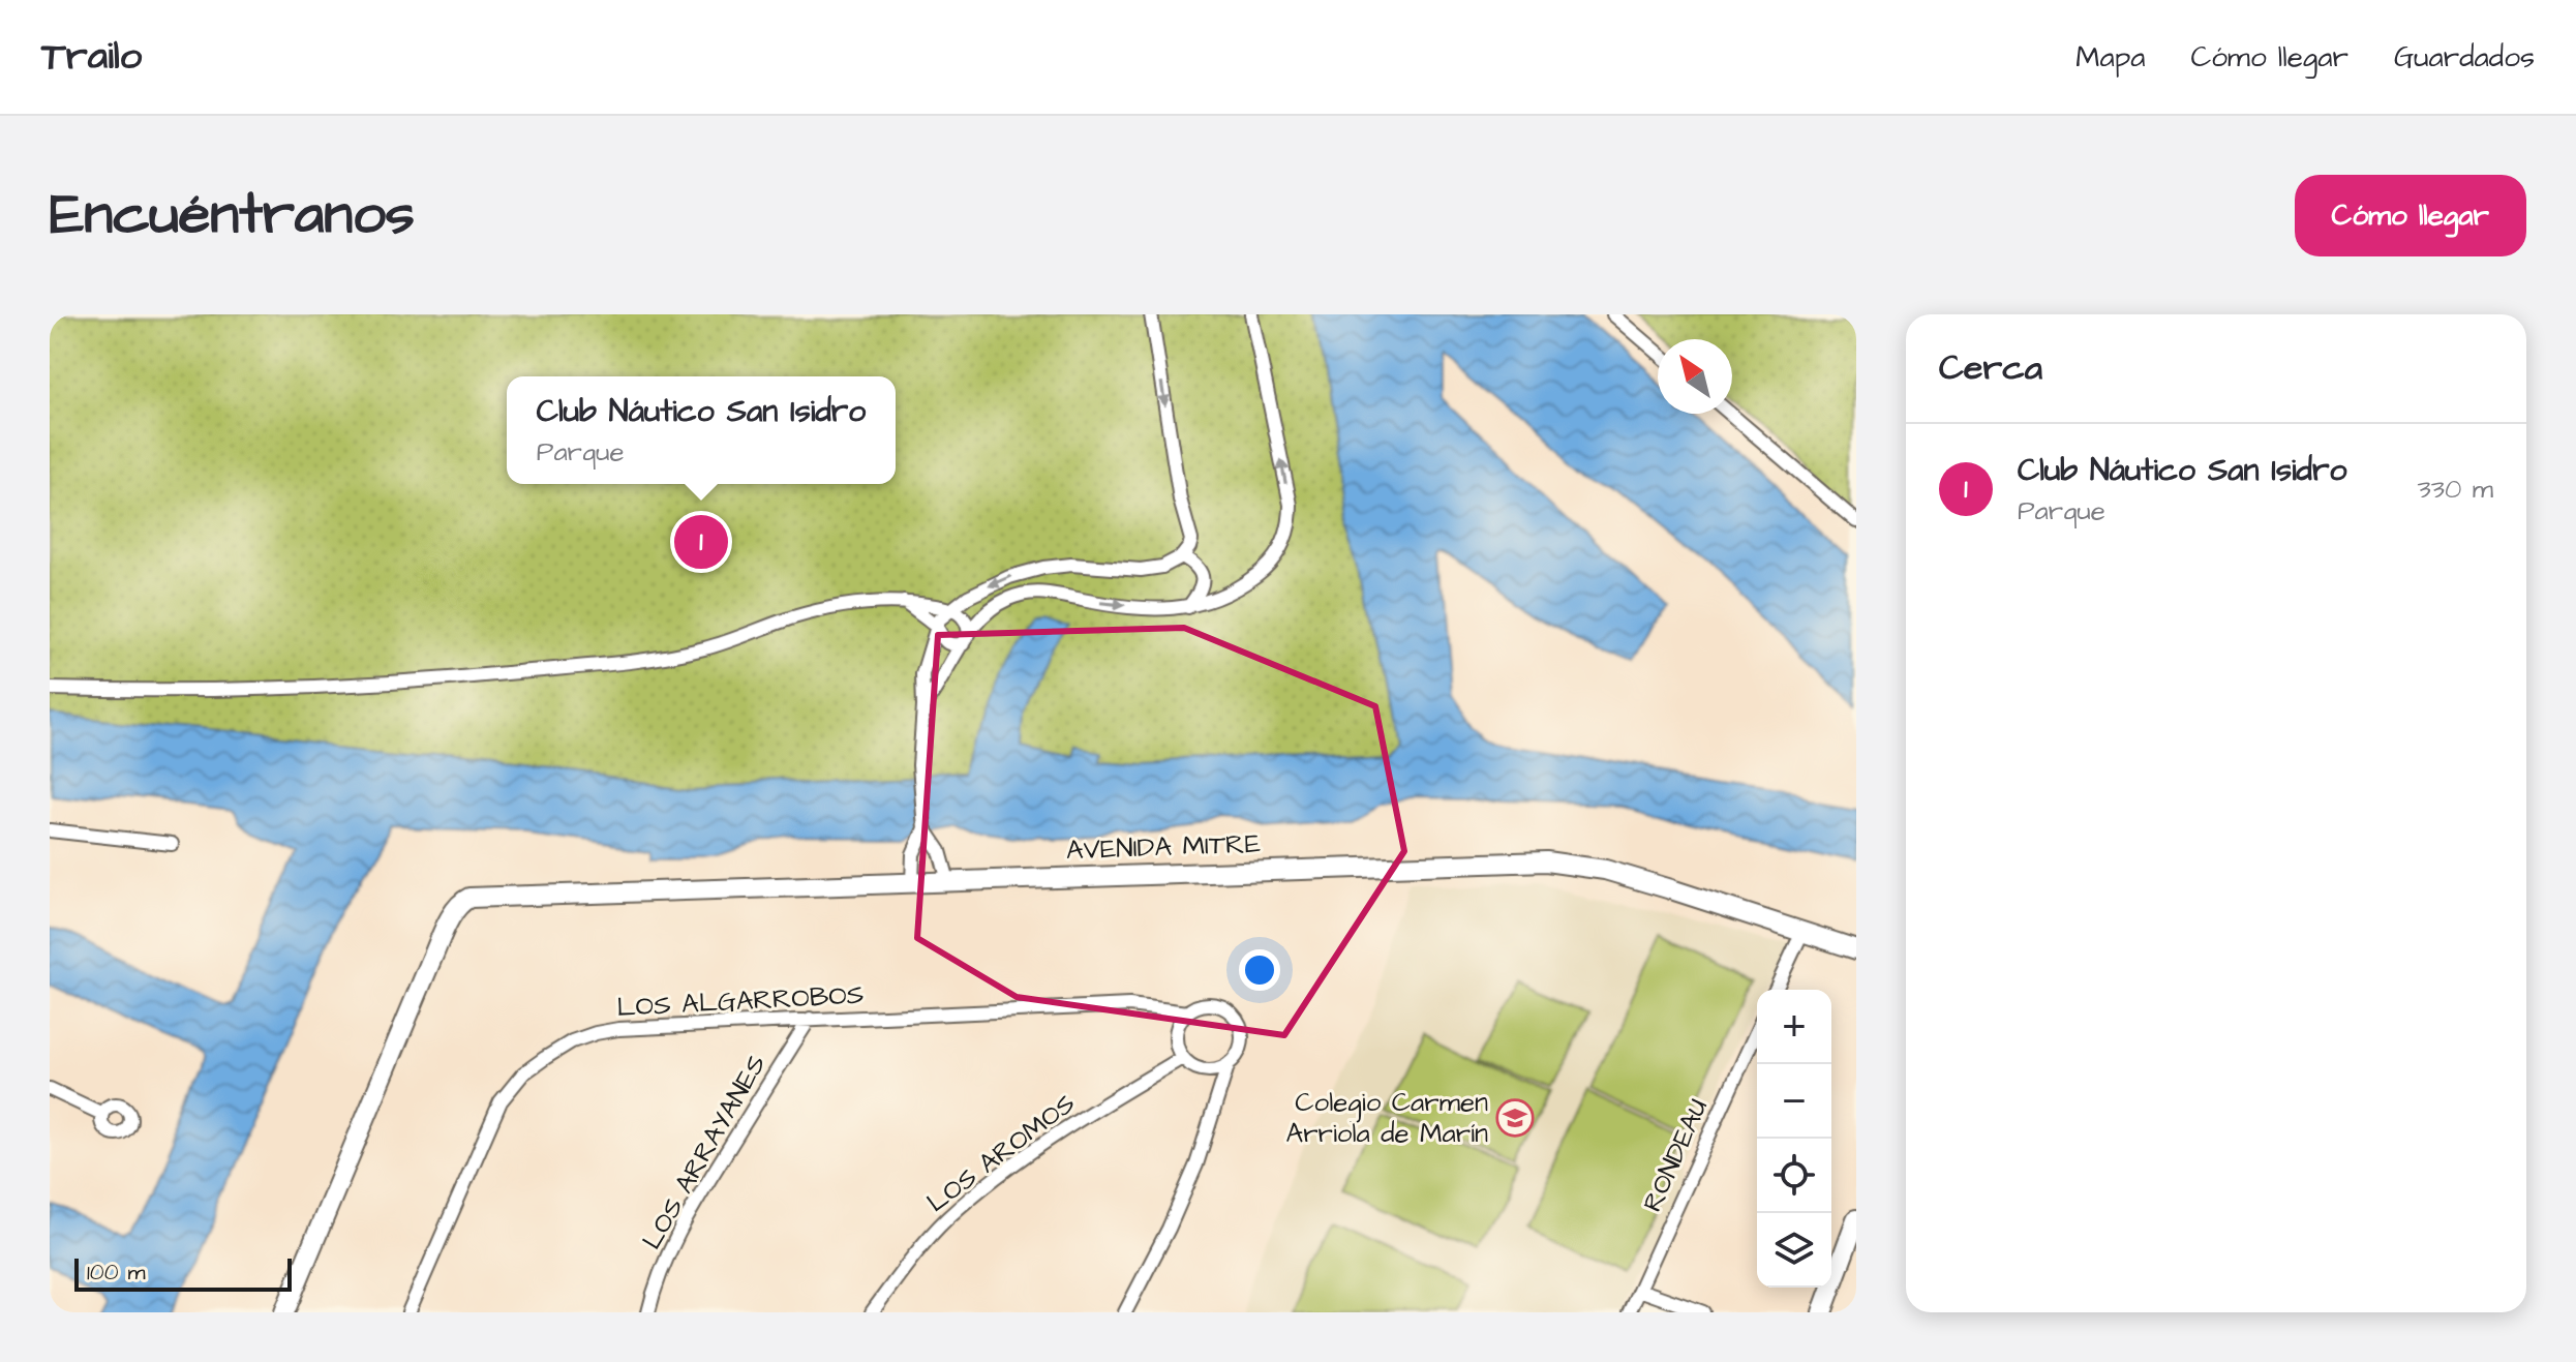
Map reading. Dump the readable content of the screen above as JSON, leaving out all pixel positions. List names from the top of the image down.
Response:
{
  "streets": {
    "street": [
      "AVENIDA MITRE",
      "LOS ALGARROBOS",
      "LOS ARRAYANES",
      "LOS AROMOS",
      "RONDEAU"
    ]
  },
  "crossings": [
    ["LOS ALGARROBOS", "LOS ARRAYANES"],
    ["LOS ALGARROBOS", "LOS AROMOS"]
  ],
  "places": {
    "school or university": ["Colegio Carmen Arriola de Marín"]
  },
  "scale_bar": "100 m",
  "north": "top left",
  "page": {
    "header": "Trailo",
    "nav": ["Mapa", "Cómo llegar", "Guardados"],
    "title": "Encuéntranos",
    "buttons": "Cómo llegar",
    "heading": "Cerca",
    "popup": ["Club Náutico San Isidro", "Parque"],
    "list": [
      {
        "mark": "1",
        "name": "Club Náutico San Isidro",
        "note": "Parque",
        "value": "330 m"
      }
    ],
    "pins": "1",
    "map_buttons": ["+", "−"],
    "scale": "100 m"
  }
}
